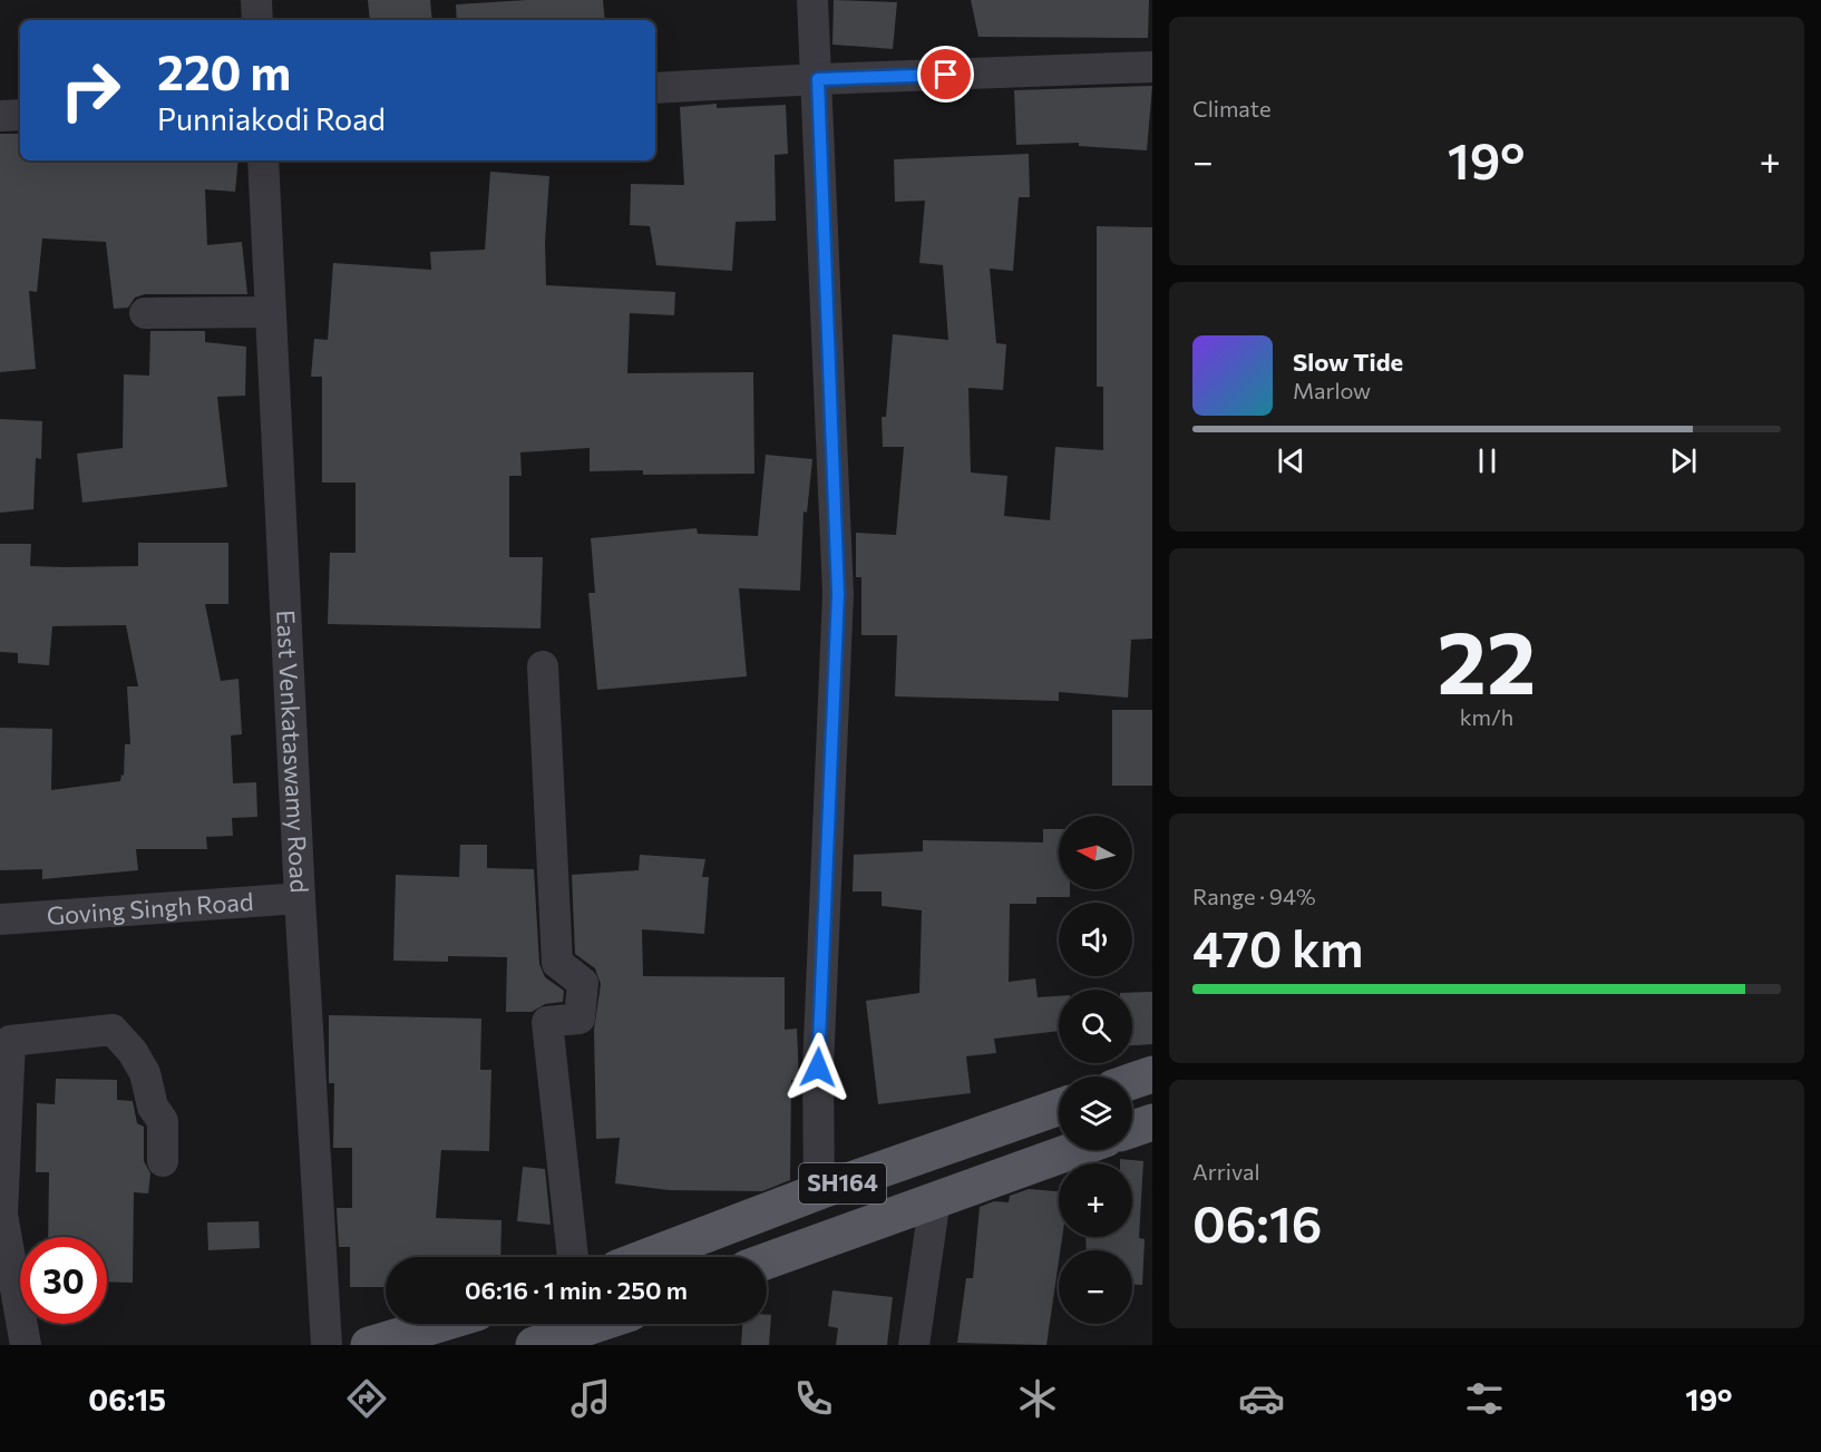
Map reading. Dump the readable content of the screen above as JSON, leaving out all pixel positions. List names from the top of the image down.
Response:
{
  "streets": {
    "main road": ["SH164"],
    "street": ["East Venkataswamy Road", "Goving Singh Road"]
  },
  "crossings": [
    ["East Venkataswamy Road", "Goving Singh Road"]
  ],
  "north": "left",
  "page": {
    "tile": [
      "Climate",
      ["22", "km/h"],
      ["Range · 94%", "470 km"],
      ["Arrival", "06:16"]
    ],
    "turn": ["220 m", "Punniakodi Road"],
    "heat": ["−", "19°", "+"],
    "song": ["Slow Tide", "Marlow"],
    "map_buttons": ["+", "−"],
    "limit": "30",
    "trip": "06:16 · 1 min · 250 m",
    "tabs": ["06:15", "19°"]
  }
}
